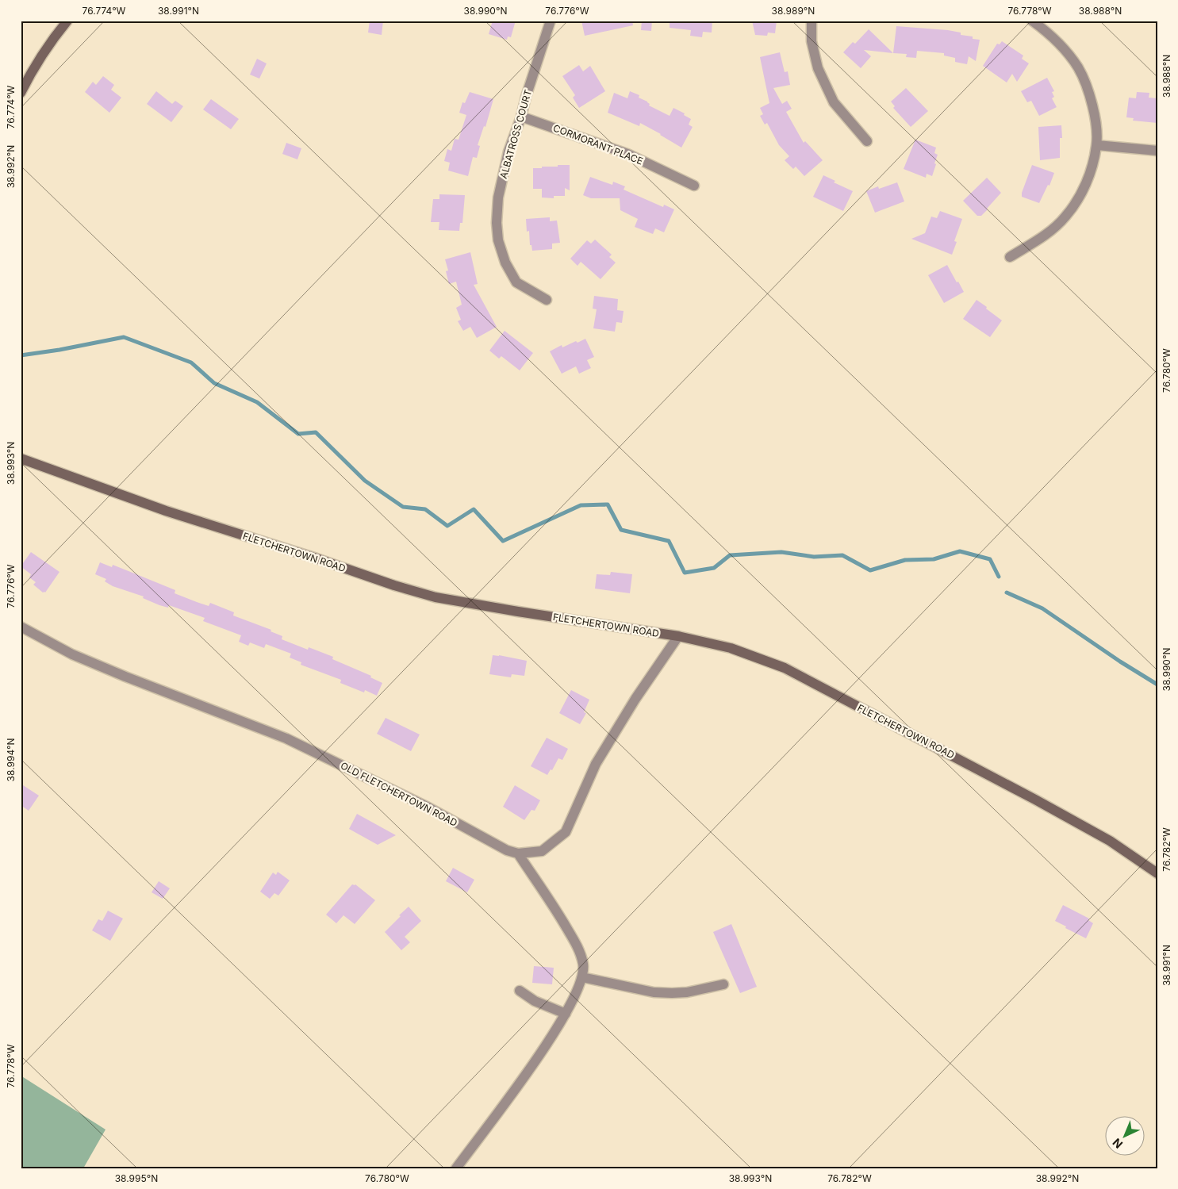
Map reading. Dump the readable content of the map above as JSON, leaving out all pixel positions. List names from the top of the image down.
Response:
{
  "streets": {
    "street": [
      "ALBATROSS COURT",
      "CORMORANT PLACE",
      "FLETCHERTOWN ROAD",
      "OLD FLETCHERTOWN ROAD"
    ]
  },
  "crossings": [
    ["ALBATROSS COURT", "CORMORANT PLACE"],
    ["FLETCHERTOWN ROAD", "OLD FLETCHERTOWN ROAD"]
  ],
  "north": "bottom left",
  "coordinates": [
    "76.774°W",
    "38.991°N",
    "38.990°N",
    "76.776°W",
    "38.989°N",
    "76.778°W",
    "38.988°N",
    "38.992°N",
    "76.780°W",
    "38.993°N",
    "38.994°N",
    "76.782°W",
    "38.995°N"
  ]
}
